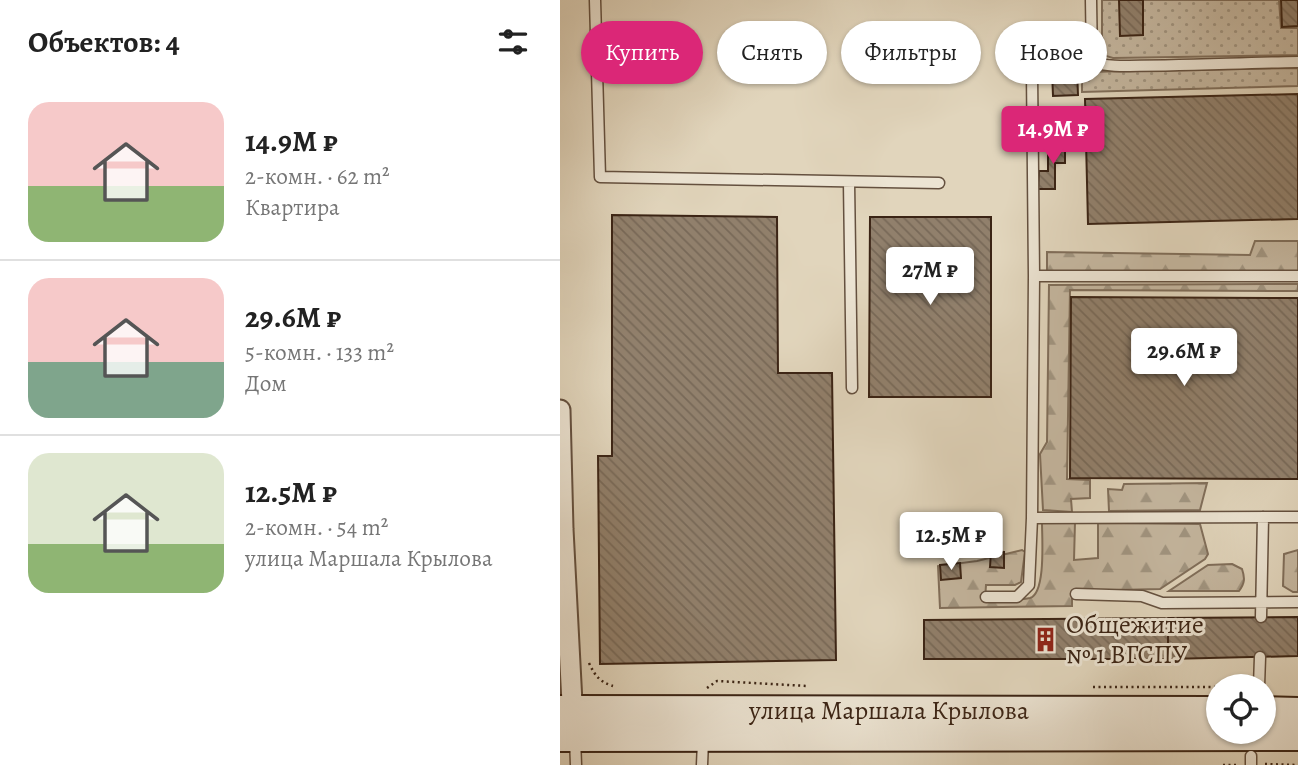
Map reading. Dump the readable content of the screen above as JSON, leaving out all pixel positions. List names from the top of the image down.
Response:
{
  "streets": {
    "main road": ["улица Маршала Крылова"]
  },
  "places": {
    "building": ["Общежитие № 1 ВГСПУ"]
  },
  "page": {
    "heading": "Объектов: 4",
    "chip": [
      "Купить",
      "Снять",
      "Фильтры",
      "Новое"
    ],
    "list": [
      {
        "name": "14.9M ₽",
        "note": "2-комн. · 62 m² · Квартира"
      },
      {
        "name": "29.6M ₽",
        "note": "5-комн. · 133 m² · Дом"
      },
      {
        "name": "12.5M ₽",
        "note": "2-комн. · 54 m² · улица Маршала Крылова"
      }
    ],
    "price": [
      "14.9M ₽",
      "27M ₽",
      "29.6M ₽",
      "12.5M ₽"
    ]
  }
}
